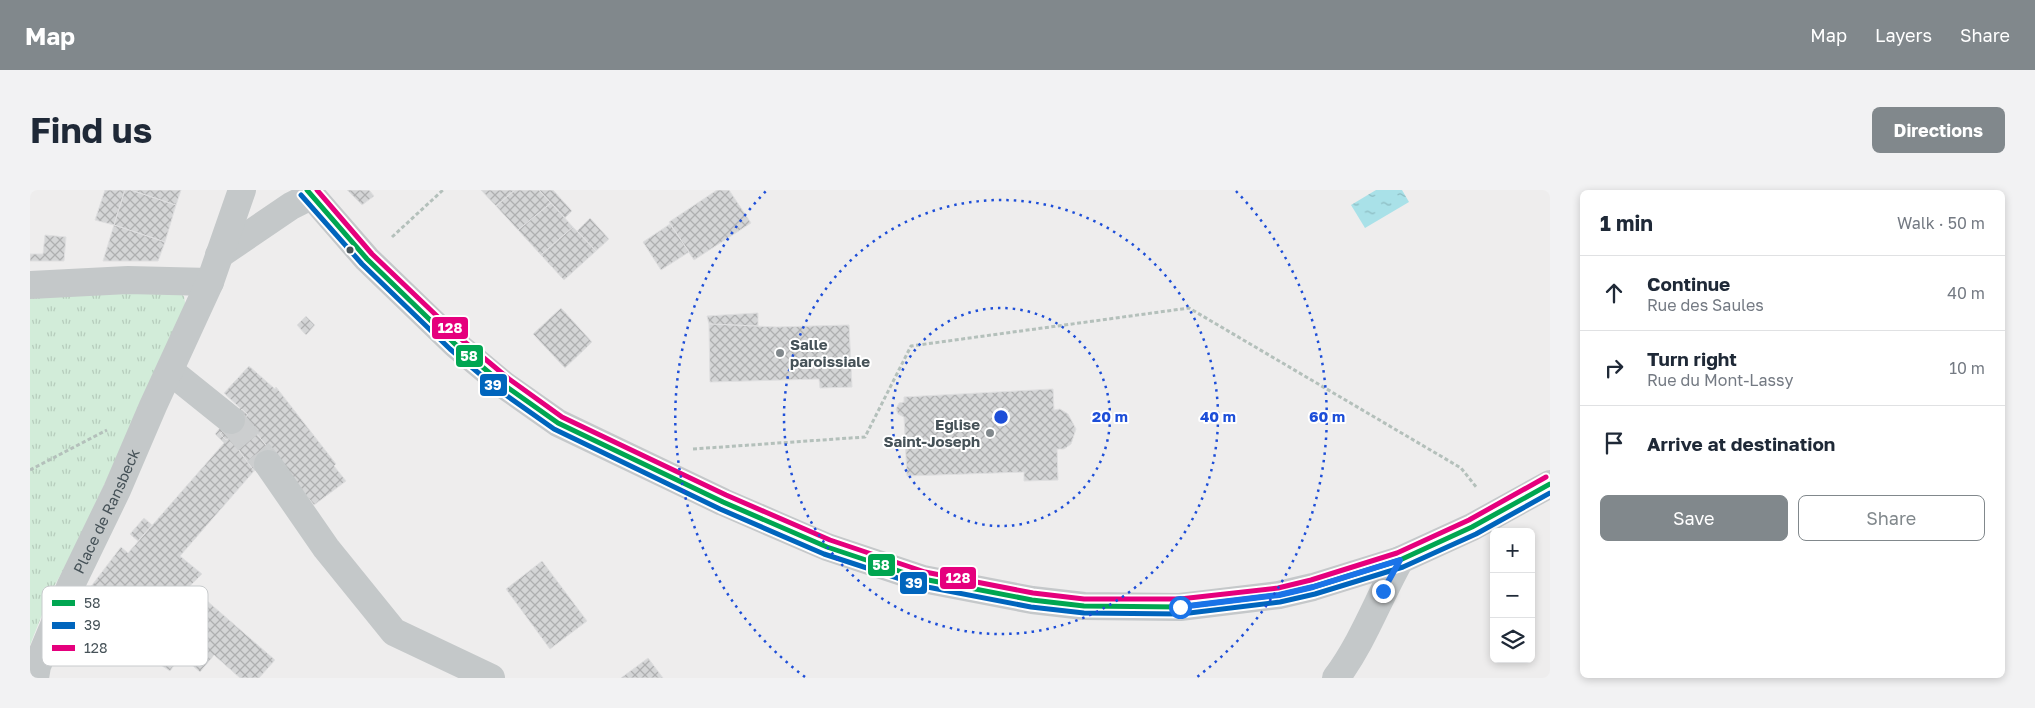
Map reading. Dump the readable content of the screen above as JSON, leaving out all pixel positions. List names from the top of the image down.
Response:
{
  "streets": {
    "street": ["Place de Ransbeck"]
  },
  "places": ["Salle paroissiale", "Eglise Saint-Joseph"],
  "lines": ["transit line 58", "transit line 128", "transit line 39"],
  "legend": ["58", "39", "128"],
  "page": {
    "header": "Map",
    "nav": ["Map", "Layers", "Share"],
    "buttons": [
      "Directions",
      ["Save", "Share"]
    ],
    "title": "Find us",
    "heading": ["1 min", "Walk · 50 m"],
    "list": [
      ["Continue", "Rue des Saules", "40 m"],
      ["Turn right", "Rue du Mont-Lassy", "10 m"],
      "Arrive at destination"
    ],
    "map_buttons": ["+", "−"]
  },
  "rings": ["20 m", "40 m", "60 m"]
}
